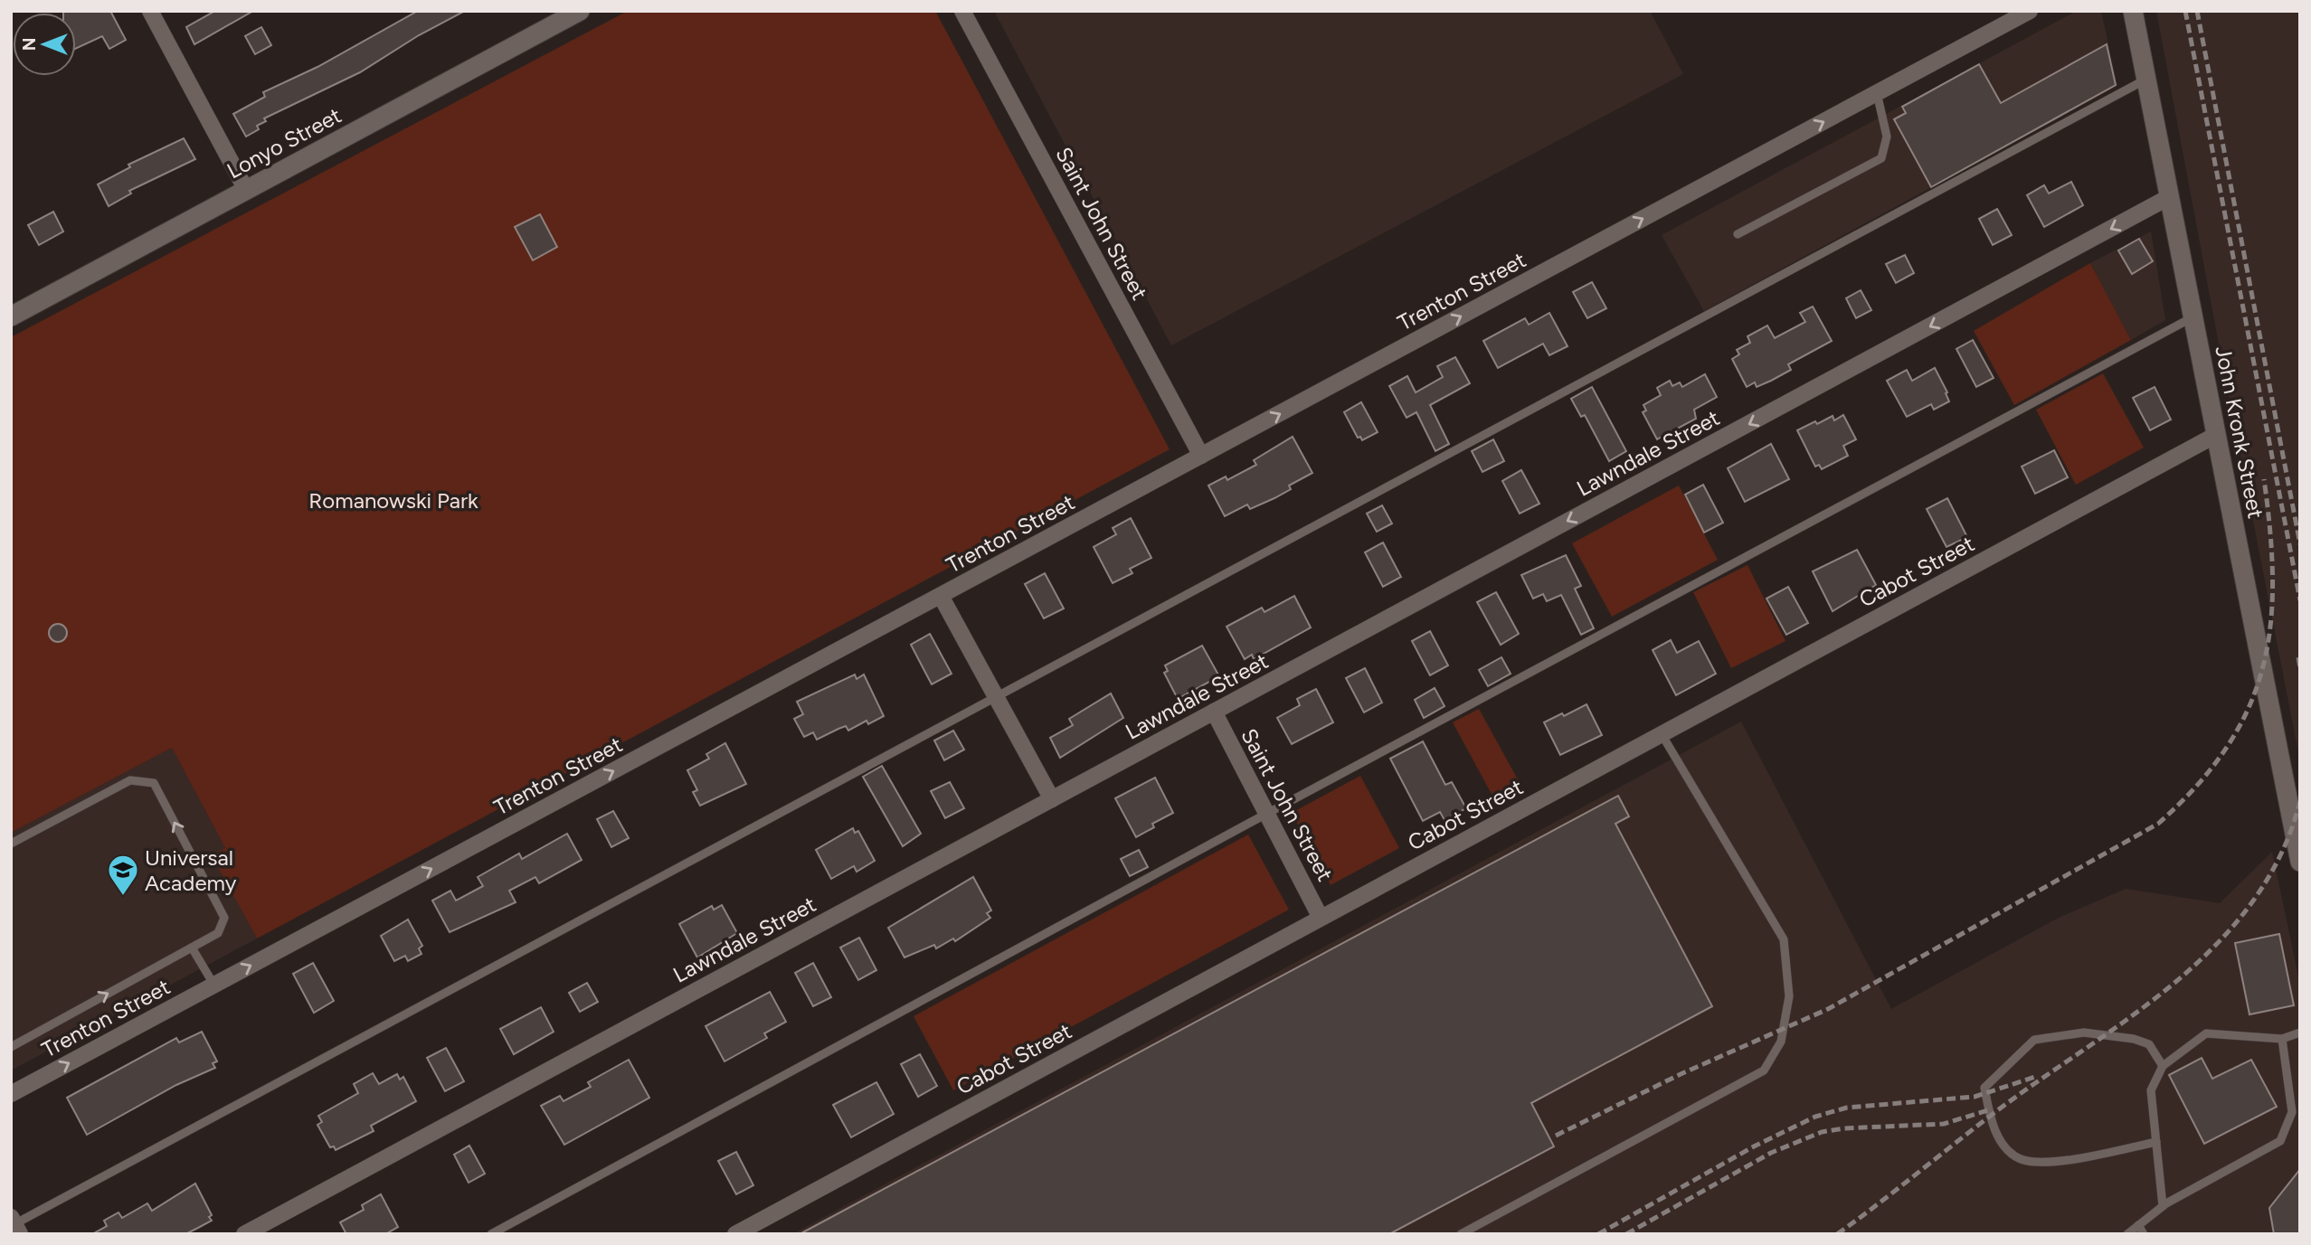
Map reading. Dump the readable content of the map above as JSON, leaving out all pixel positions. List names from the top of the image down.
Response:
{
  "streets": {
    "street": [
      "Lonyo Street",
      "Saint John Street",
      "Trenton Street",
      "John Kronk Street",
      "Lawndale Street",
      "Cabot Street"
    ]
  },
  "crossings": [
    ["Saint John Street", "Trenton Street"],
    ["Saint John Street", "Lawndale Street"],
    ["Saint John Street", "Cabot Street"],
    ["John Kronk Street", "Lawndale Street"],
    ["John Kronk Street", "Cabot Street"]
  ],
  "one_way": ["Trenton Street", "Lawndale Street"],
  "parks": ["Romanowski Park"],
  "places": {
    "school or university": ["Universal Academy"]
  },
  "north": "left"
}
